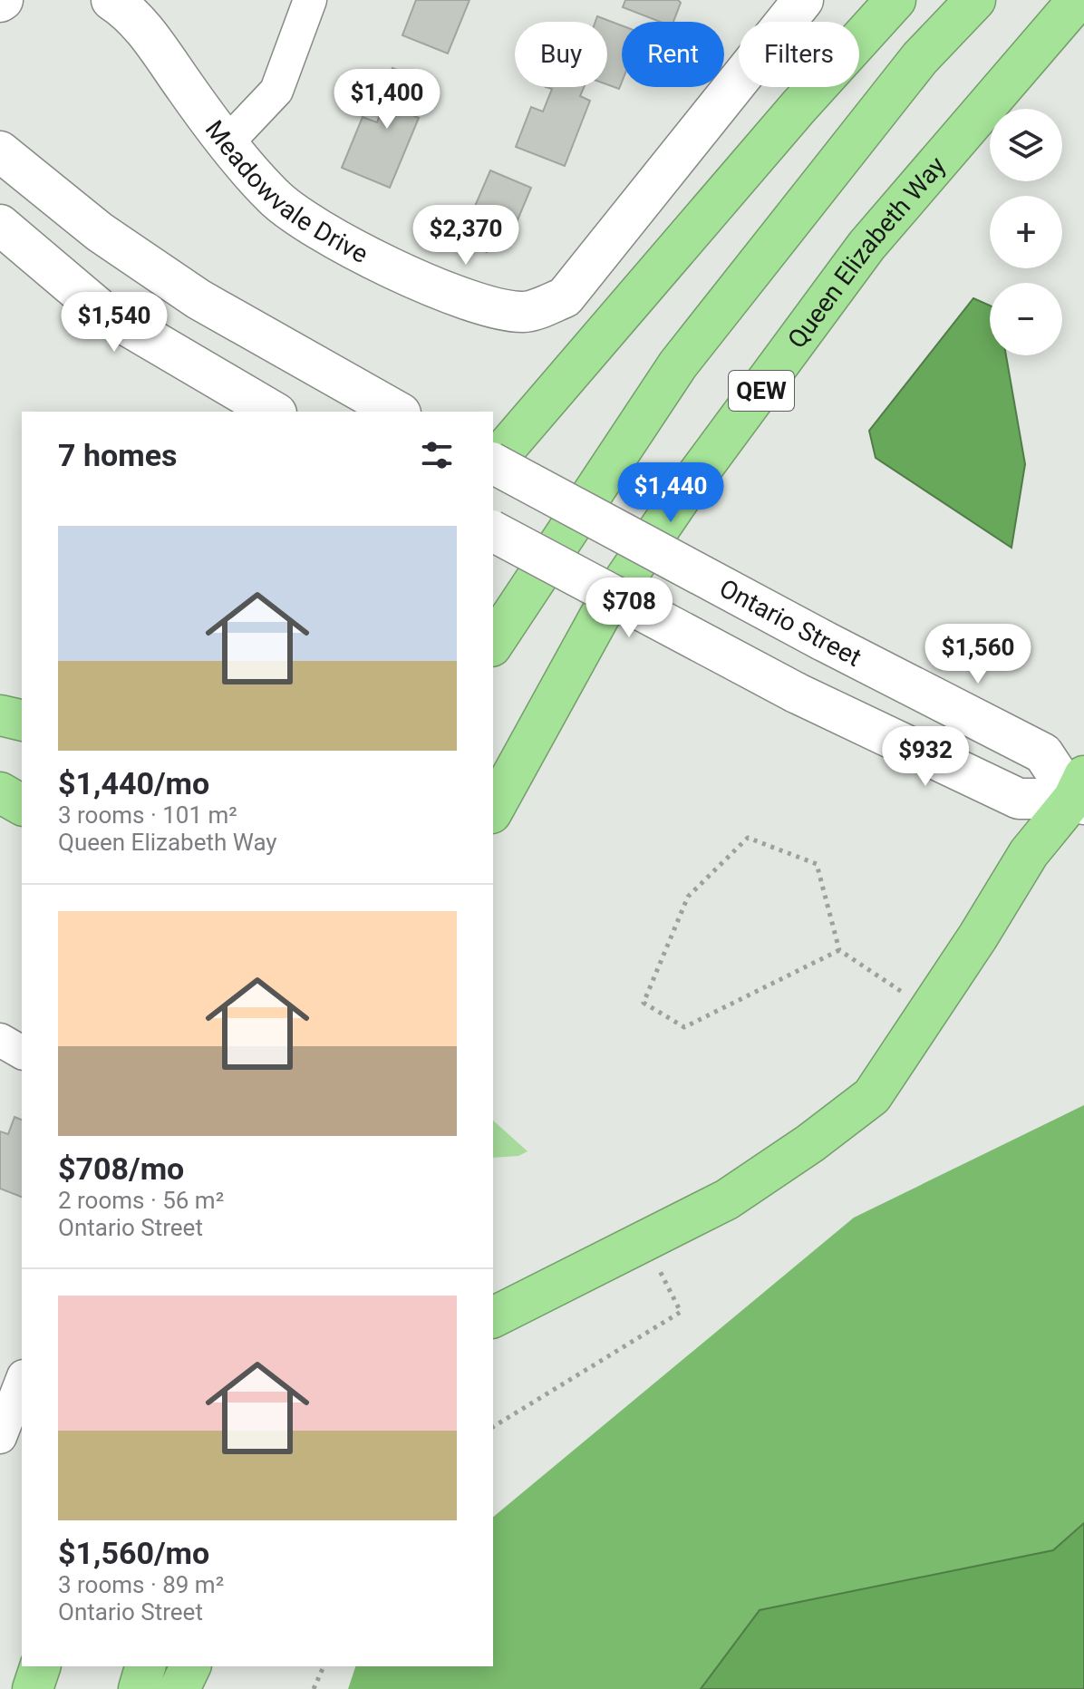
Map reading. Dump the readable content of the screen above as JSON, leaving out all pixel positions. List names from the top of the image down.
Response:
{
  "streets": {
    "highway": ["Queen Elizabeth Way", "QEW"],
    "main road": ["Meadowvale Drive", "Ontario Street"]
  },
  "page": {
    "chip": ["Buy", "Rent", "Filters"],
    "price": [
      "$1,400",
      "$2,370",
      "$1,540",
      "$1,440",
      "$708",
      "$1,560",
      "$932"
    ],
    "map_buttons": ["+", "−"],
    "heading": "7 homes",
    "list": [
      {
        "name": "$1,440/mo",
        "note": "3 rooms · 101 m² · Queen Elizabeth Way"
      },
      {
        "name": "$708/mo",
        "note": "2 rooms · 56 m² · Ontario Street"
      },
      {
        "name": "$1,560/mo",
        "note": "3 rooms · 89 m² · Ontario Street"
      }
    ]
  }
}
